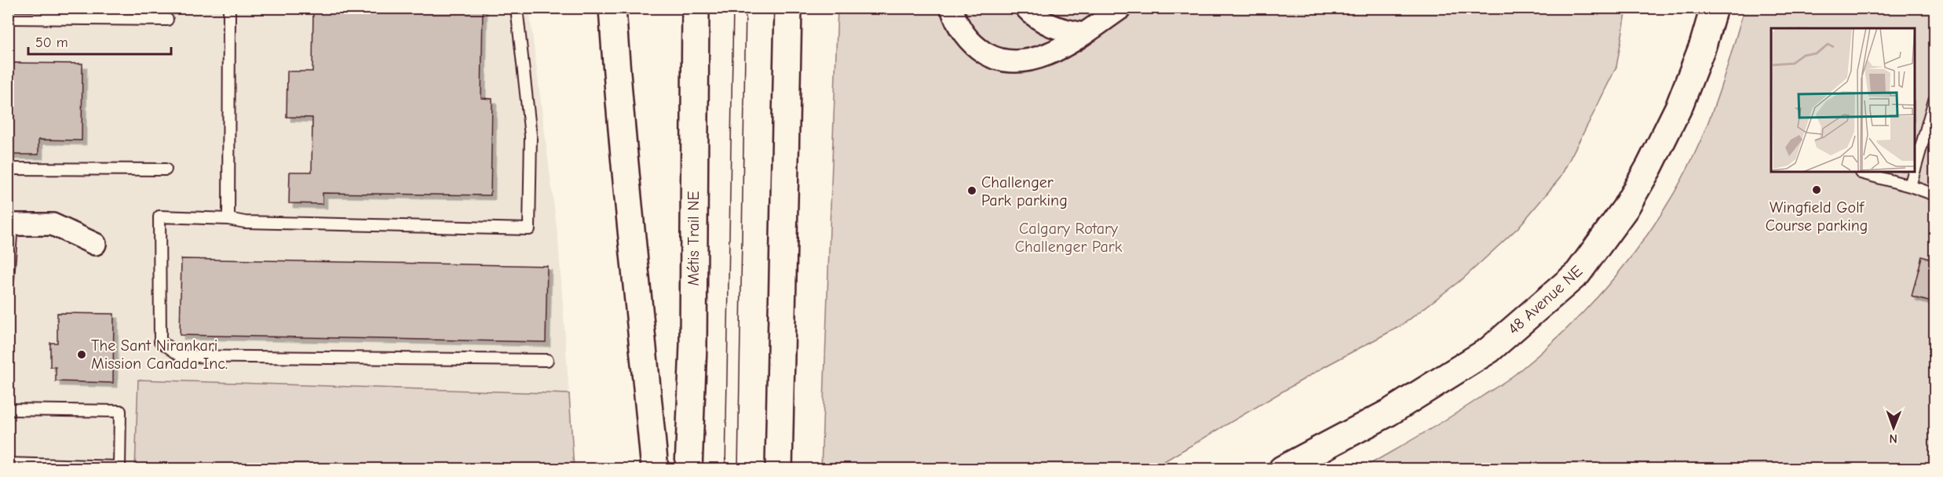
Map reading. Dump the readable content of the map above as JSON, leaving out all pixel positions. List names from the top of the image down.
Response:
{
  "streets": {
    "main road": ["Métis Trail NE", "48 Avenue NE"]
  },
  "parks": ["Calgary Rotary Challenger Park"],
  "places": ["Wingfield Golf Course parking", "Challenger Park parking", "The Sant Nirankari Mission Canada Inc."],
  "scale_bar": "50 m",
  "north": "bottom"
}
